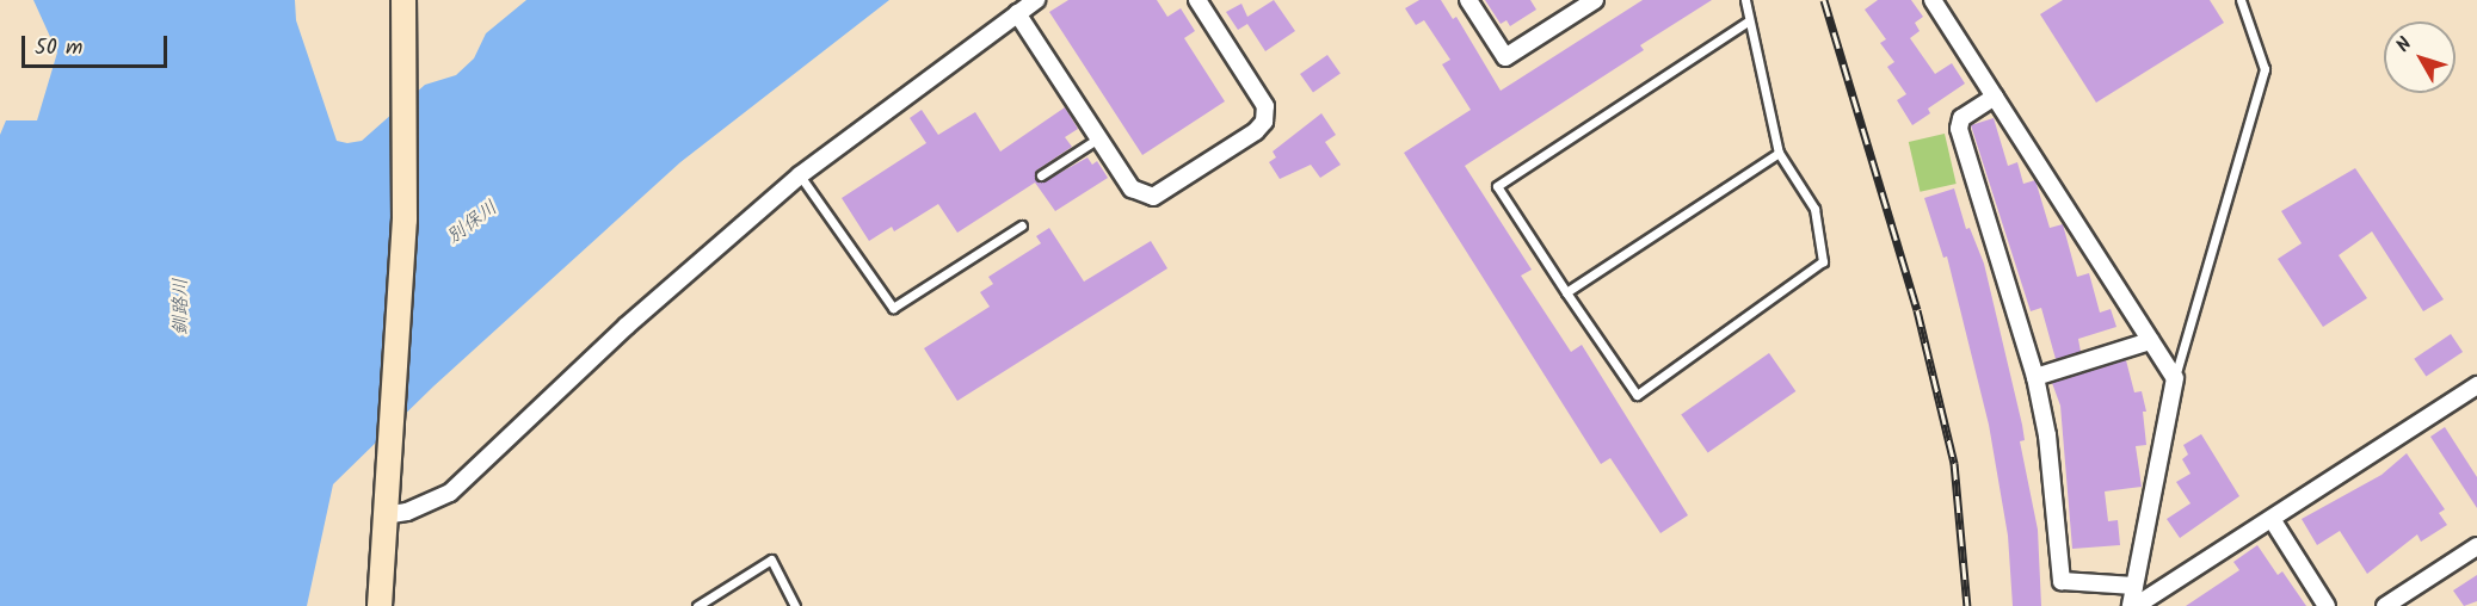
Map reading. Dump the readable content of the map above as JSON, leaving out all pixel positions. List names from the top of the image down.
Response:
{
  "water": ["別保川", "釧路川"],
  "scale_bar": "50 m",
  "north": "top left"
}
